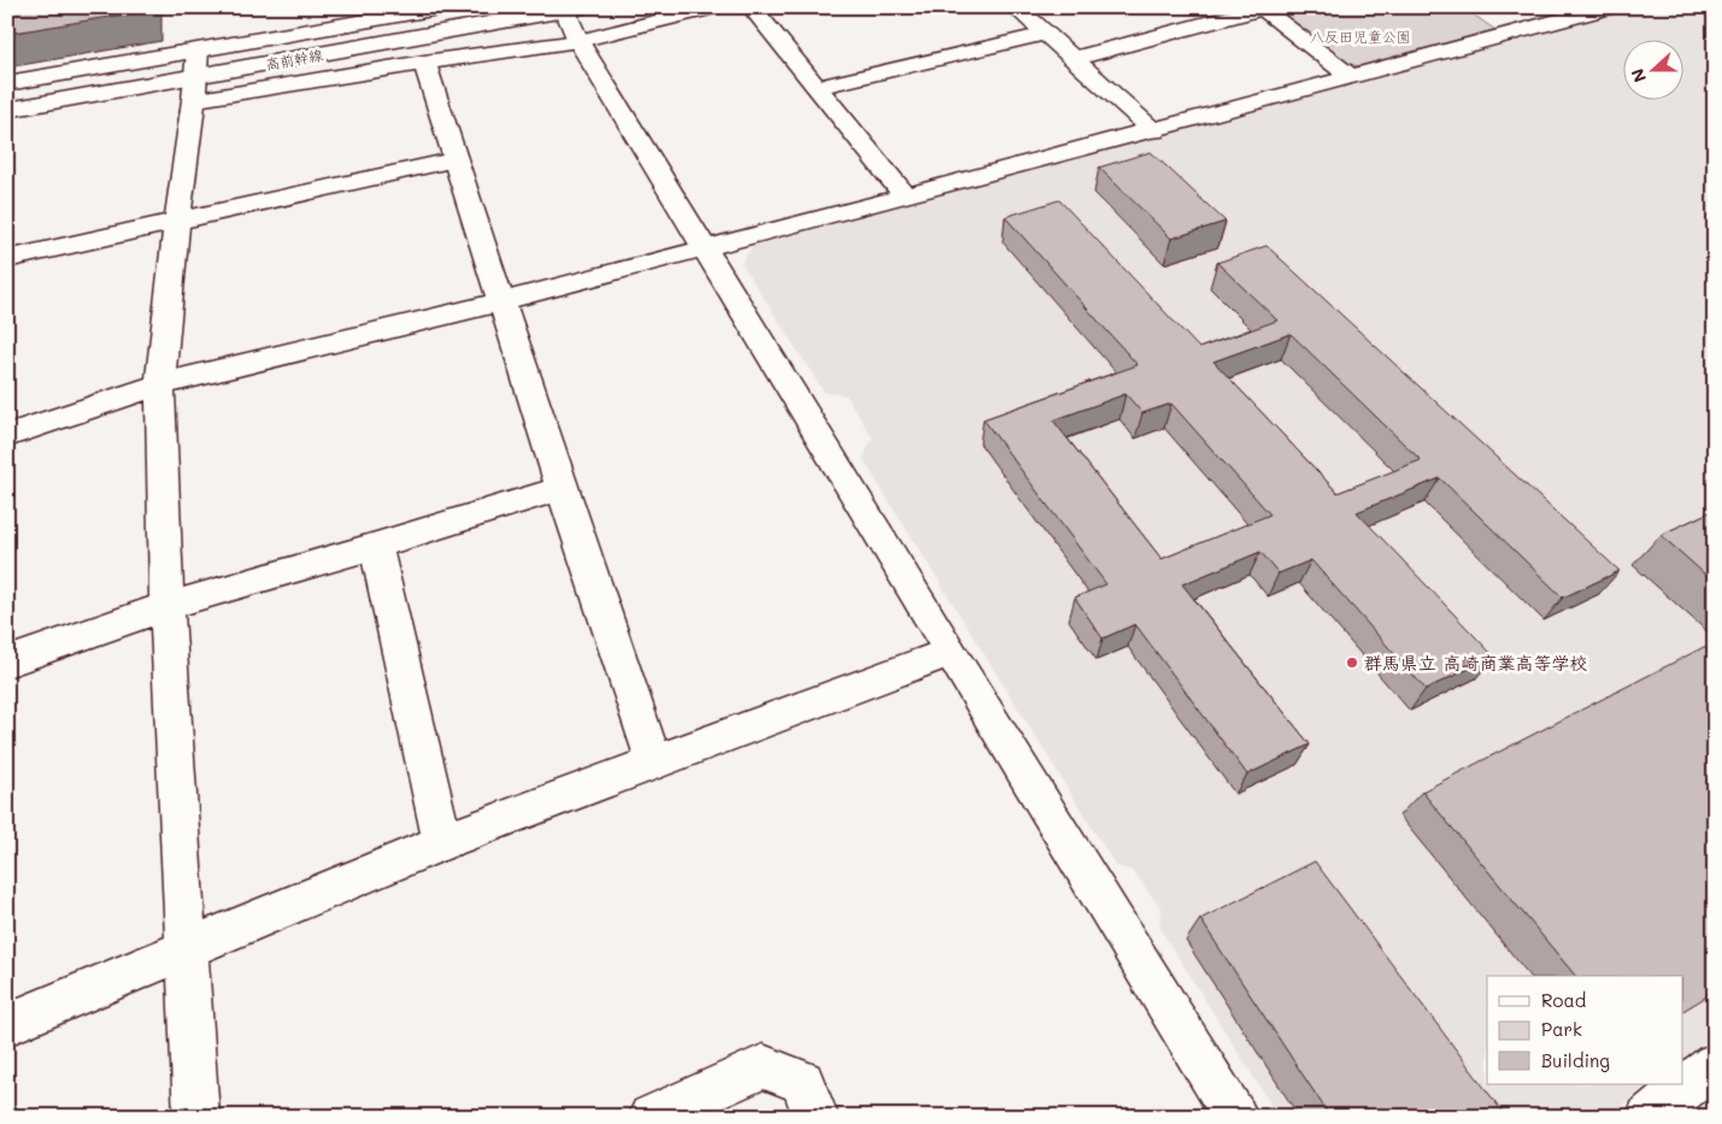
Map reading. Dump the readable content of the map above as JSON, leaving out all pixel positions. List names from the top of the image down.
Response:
{
  "streets": {
    "street": ["高前幹線"]
  },
  "parks": ["八反田児童公園"],
  "places": ["群馬県立 高崎商業高等学校"],
  "legend": ["Road", "Park", "Building"],
  "north": "left"
}
